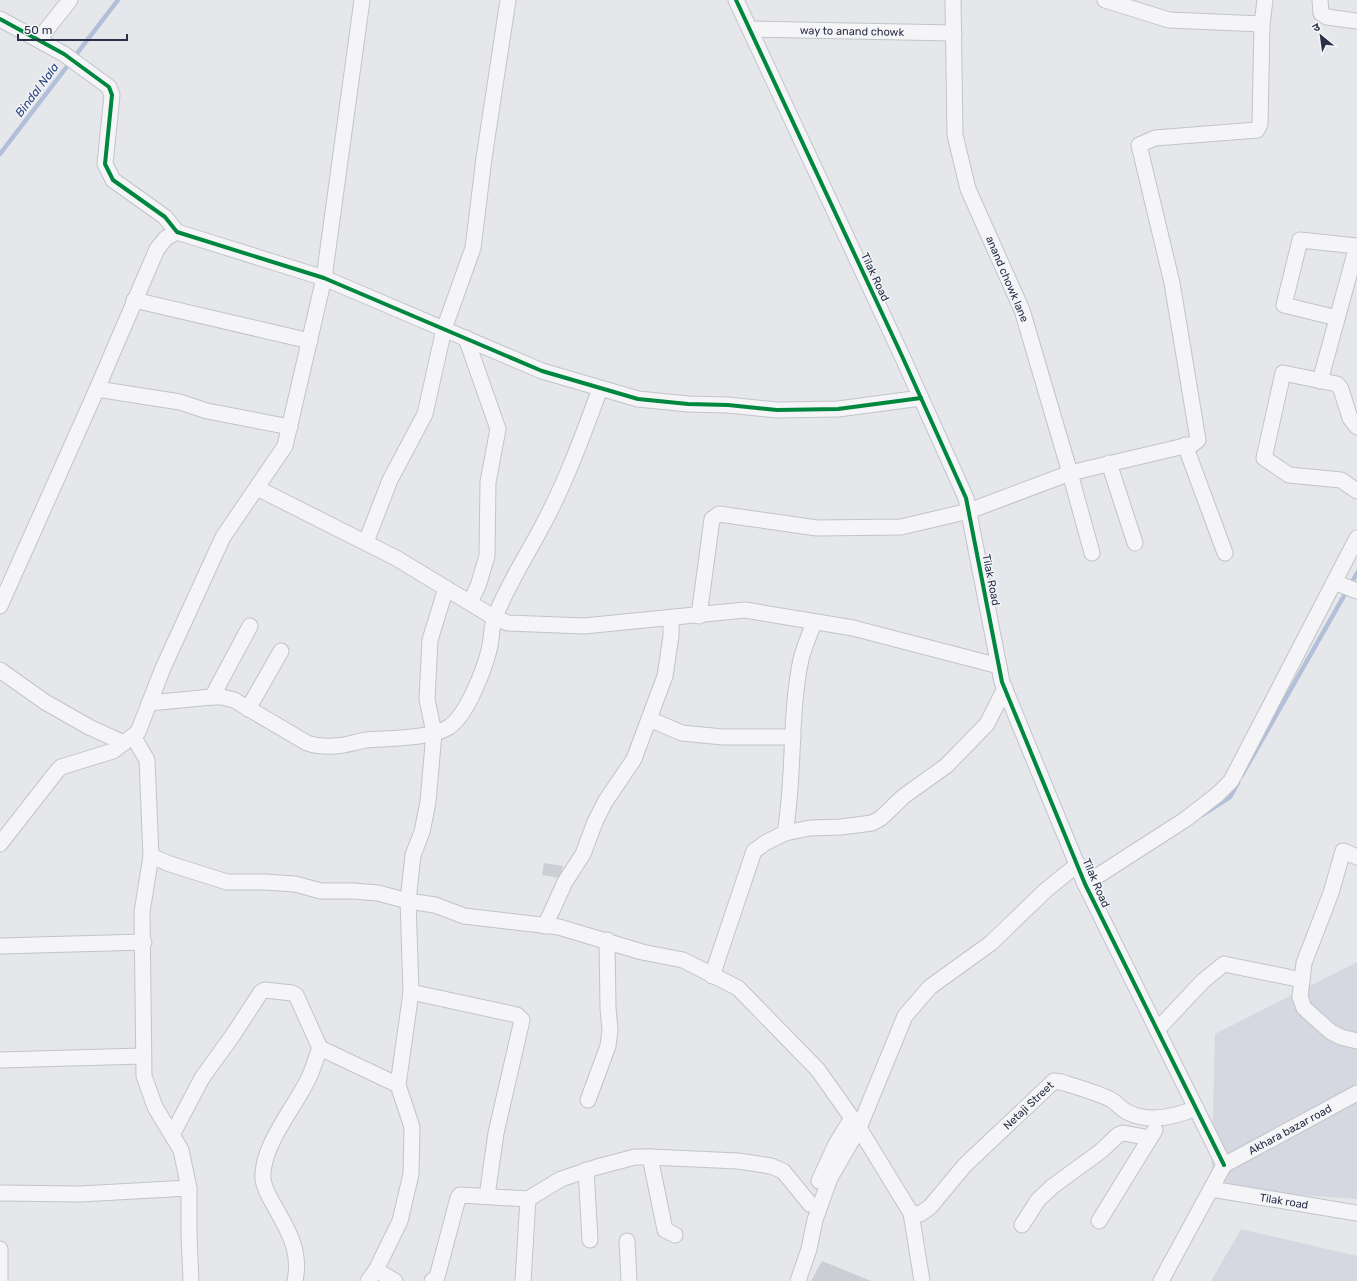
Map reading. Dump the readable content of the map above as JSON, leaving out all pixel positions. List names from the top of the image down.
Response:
{
  "streets": {
    "street": [
      "way to anand chowk",
      "Tilak Road",
      "anand chowk lane",
      "Netaji Street",
      "Akhara bazar road",
      "Tilak road"
    ]
  },
  "crossings": [
    ["way to anand chowk", "Tilak Road"],
    ["way to anand chowk", "anand chowk lane"],
    ["Tilak Road", "Netaji Street"],
    ["Tilak Road", "Akhara bazar road"]
  ],
  "water": ["Bindal Nala"],
  "scale_bar": "50 m",
  "north": "top left"
}
